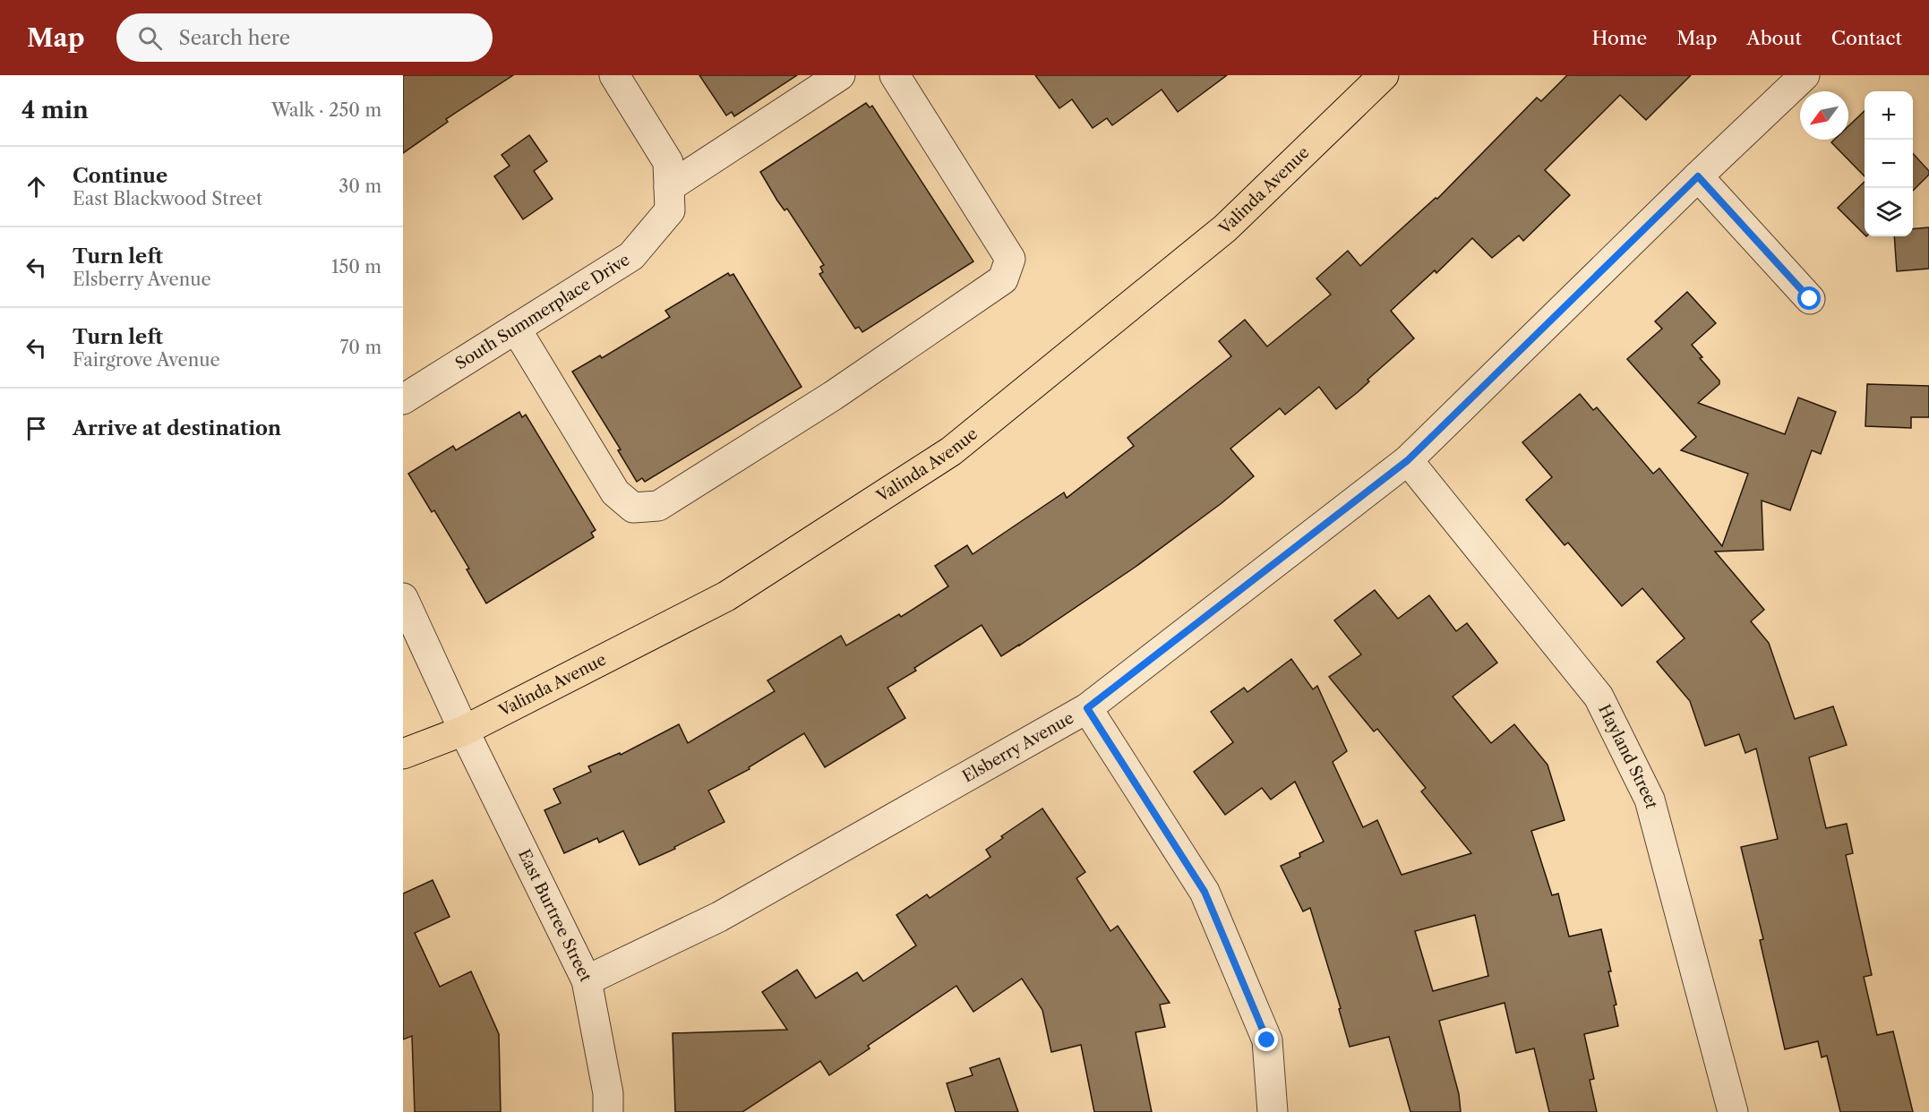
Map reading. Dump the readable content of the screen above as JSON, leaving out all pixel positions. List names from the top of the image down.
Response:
{
  "streets": {
    "main road": ["Valinda Avenue"],
    "street": [
      "South Summerplace Drive",
      "Elsberry Avenue",
      "Hayland Street",
      "East Burtree Street"
    ]
  },
  "crossings": [
    ["Valinda Avenue", "East Burtree Street"],
    ["Elsberry Avenue", "Hayland Street"],
    ["Elsberry Avenue", "East Burtree Street"]
  ],
  "north": "bottom left",
  "page": {
    "header": "Map",
    "search": "Search here",
    "nav": [
      "Home",
      "Map",
      "About",
      "Contact"
    ],
    "heading": ["4 min", "Walk · 250 m"],
    "map_buttons": ["+", "−"],
    "list": [
      ["Continue", "East Blackwood Street", "30 m"],
      ["Turn left", "Elsberry Avenue", "150 m"],
      ["Turn left", "Fairgrove Avenue", "70 m"],
      "Arrive at destination"
    ]
  }
}
